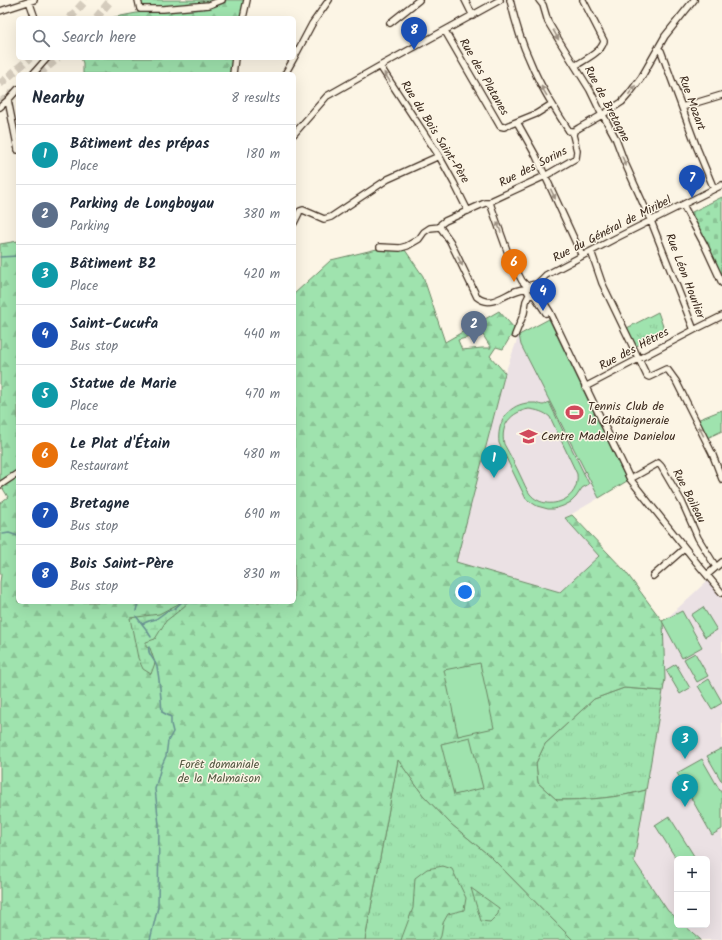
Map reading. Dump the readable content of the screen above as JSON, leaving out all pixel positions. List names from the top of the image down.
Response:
{
  "streets": {
    "street": [
      "Rue des Platanes",
      "Rue Mozart",
      "Rue de Bretagne",
      "Rue du Bois Saint-Père",
      "Rue des Sorins",
      "Rue du Général de Miribel",
      "Rue Léon Hourlier",
      "Rue des Hêtres",
      "Rue Boileau"
    ]
  },
  "crossings": [
    ["Rue Mozart", "Rue des Sorins"],
    ["Rue Mozart", "Rue du Général de Miribel"],
    ["Rue de Bretagne", "Rue des Sorins"],
    ["Rue de Bretagne", "Rue du Général de Miribel"],
    ["Rue de Bretagne", "Rue Léon Hourlier"],
    ["Rue du Bois Saint-Père", "Rue des Sorins"],
    ["Rue du Général de Miribel", "Rue Léon Hourlier"],
    ["Rue Léon Hourlier", "Rue des Hêtres"]
  ],
  "one_way": ["Rue du Bois Saint-Père"],
  "parks": ["Forêt domaniale de la Malmaison"],
  "places": {
    "sports": ["Tennis Club de la Châtaigneraie"],
    "school or university": ["Centre Madeleine Danielou"]
  },
  "page": {
    "search": "Search here",
    "pins": [
      "8",
      "7",
      "6",
      "4",
      "2",
      "1",
      "3",
      "5"
    ],
    "heading": ["Nearby", "8 results"],
    "list": [
      {
        "mark": "1",
        "name": "Bâtiment des prépas",
        "note": "Place",
        "value": "180 m"
      },
      {
        "mark": "2",
        "name": "Parking de Longboyau",
        "note": "Parking",
        "value": "380 m"
      },
      {
        "mark": "3",
        "name": "Bâtiment B2",
        "note": "Place",
        "value": "420 m"
      },
      {
        "mark": "4",
        "name": "Saint-Cucufa",
        "note": "Bus stop",
        "value": "440 m"
      },
      {
        "mark": "5",
        "name": "Statue de Marie",
        "note": "Place",
        "value": "470 m"
      },
      {
        "mark": "6",
        "name": "Le Plat d'Étain",
        "note": "Restaurant",
        "value": "480 m"
      },
      {
        "mark": "7",
        "name": "Bretagne",
        "note": "Bus stop",
        "value": "690 m"
      },
      {
        "mark": "8",
        "name": "Bois Saint-Père",
        "note": "Bus stop",
        "value": "830 m"
      }
    ],
    "map_buttons": ["+", "−"]
  }
}
